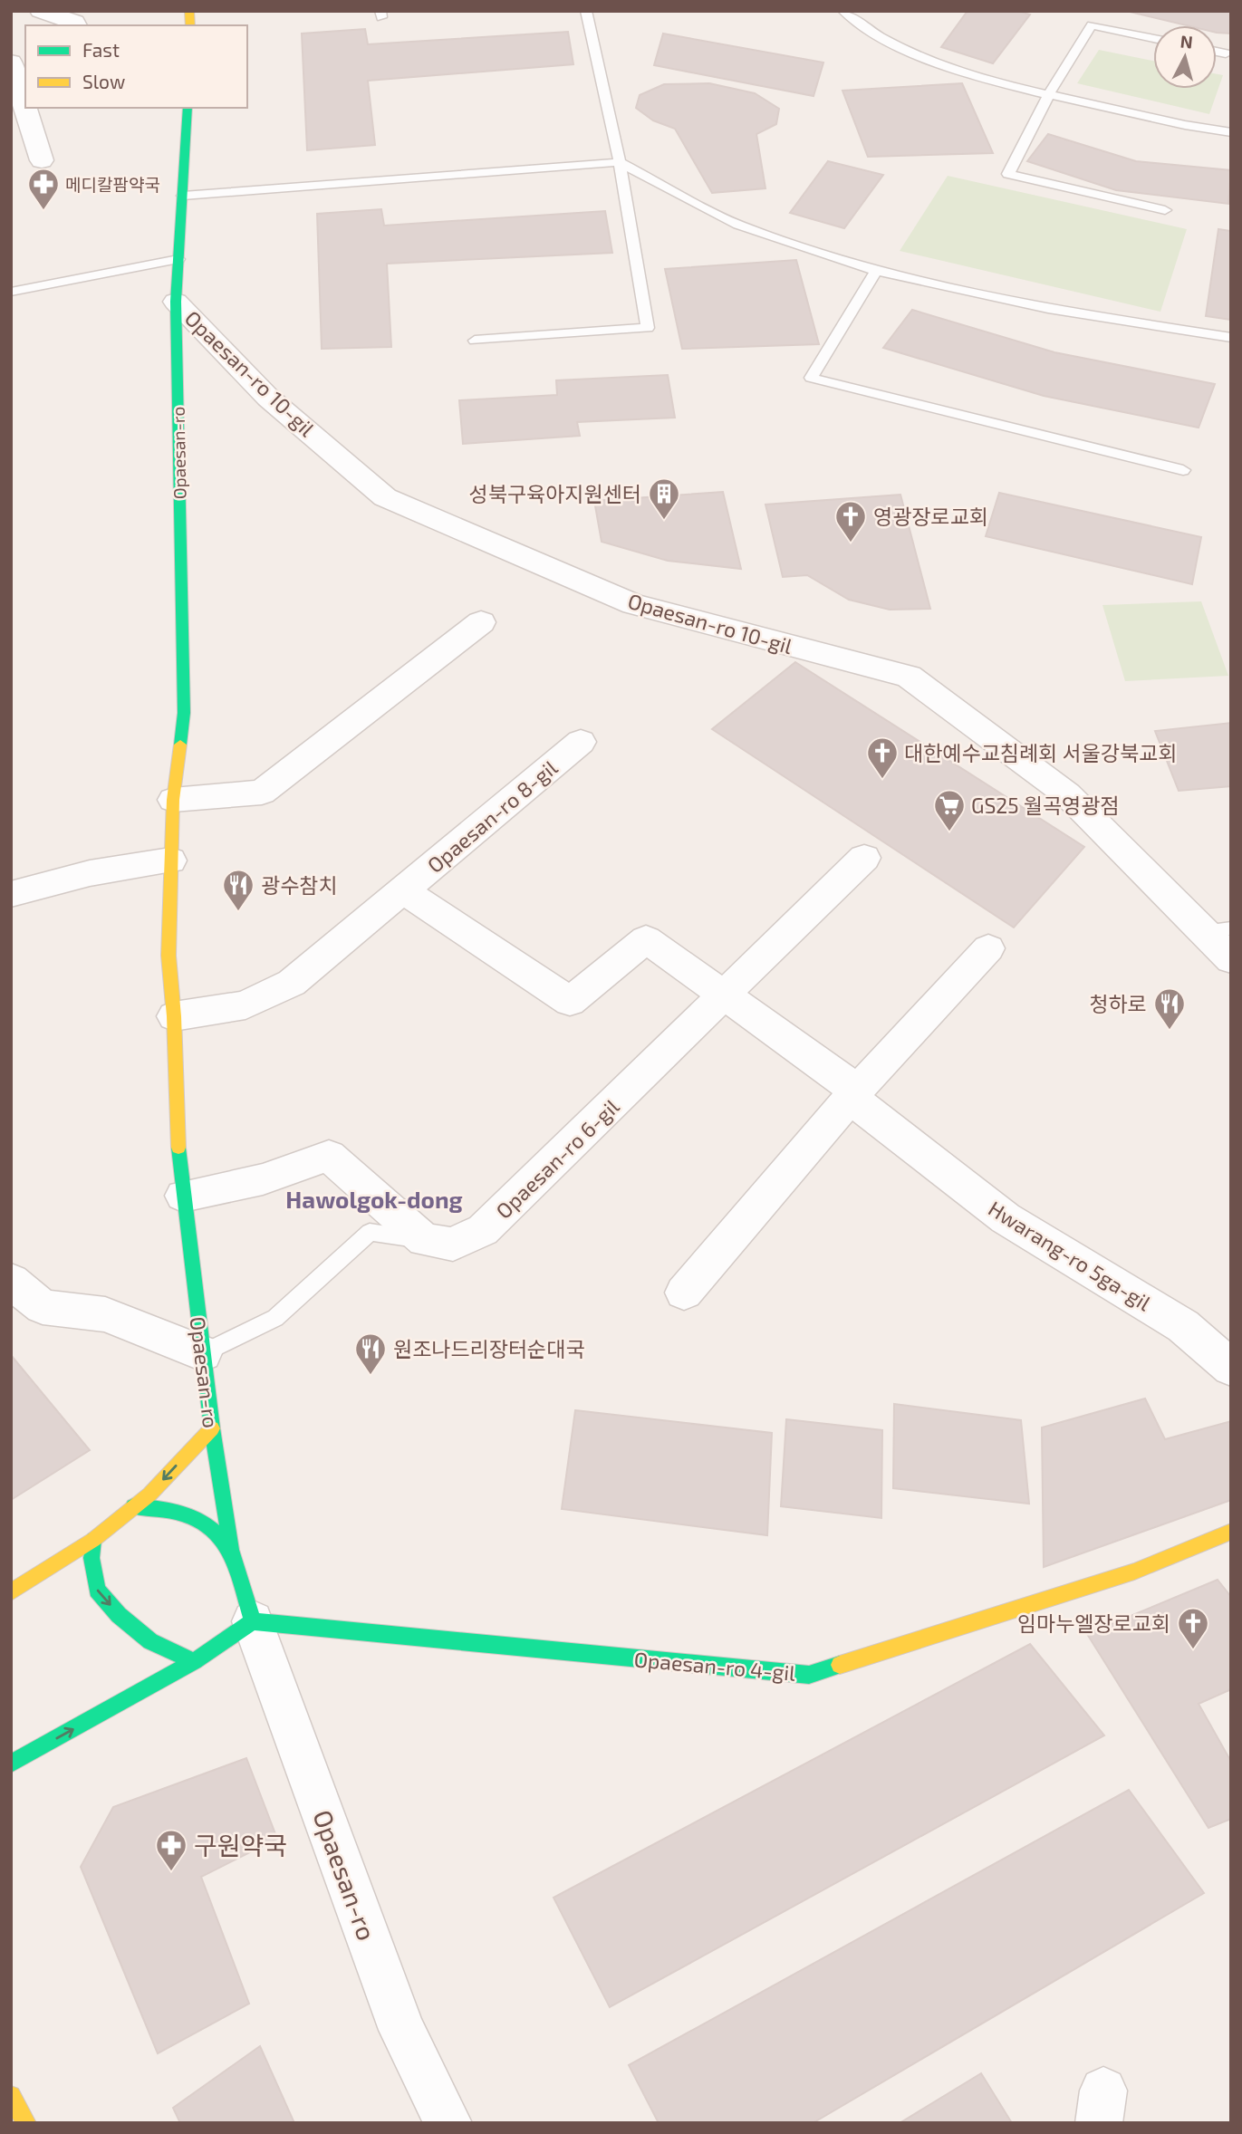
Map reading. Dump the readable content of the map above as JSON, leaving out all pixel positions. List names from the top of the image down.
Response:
{
  "streets": {
    "main road": ["Opaesan-ro", "Opaesan-ro 4-gil"],
    "street": [
      "Opaesan-ro 10-gil",
      "Opaesan-ro 8-gil",
      "Opaesan-ro 6-gil",
      "Hwarang-ro 5ga-gil"
    ]
  },
  "crossings": [
    ["Opaesan-ro 10-gil", "Opaesan-ro"],
    ["Opaesan-ro", "Opaesan-ro 8-gil"],
    ["Opaesan-ro", "Opaesan-ro 6-gil"],
    ["Opaesan-ro", "Opaesan-ro 4-gil"],
    ["Opaesan-ro 8-gil", "Hwarang-ro 5ga-gil"],
    ["Opaesan-ro 6-gil", "Hwarang-ro 5ga-gil"]
  ],
  "districts": ["Hawolgok-dong"],
  "places": {
    "pharmacy": ["메디칼팜약국", "구원약국"],
    "building": ["성북구육아지원센터"],
    "church": ["영광장로교회", "대한예수교침례회 서울강북교회", "임마누엘장로교회"],
    "supermarket": ["GS25 월곡영광점"],
    "restaurant": ["광수참치", "청하로", "원조나드리장터순대국"]
  },
  "legend": ["Fast", "Slow"],
  "north": "top"
}
